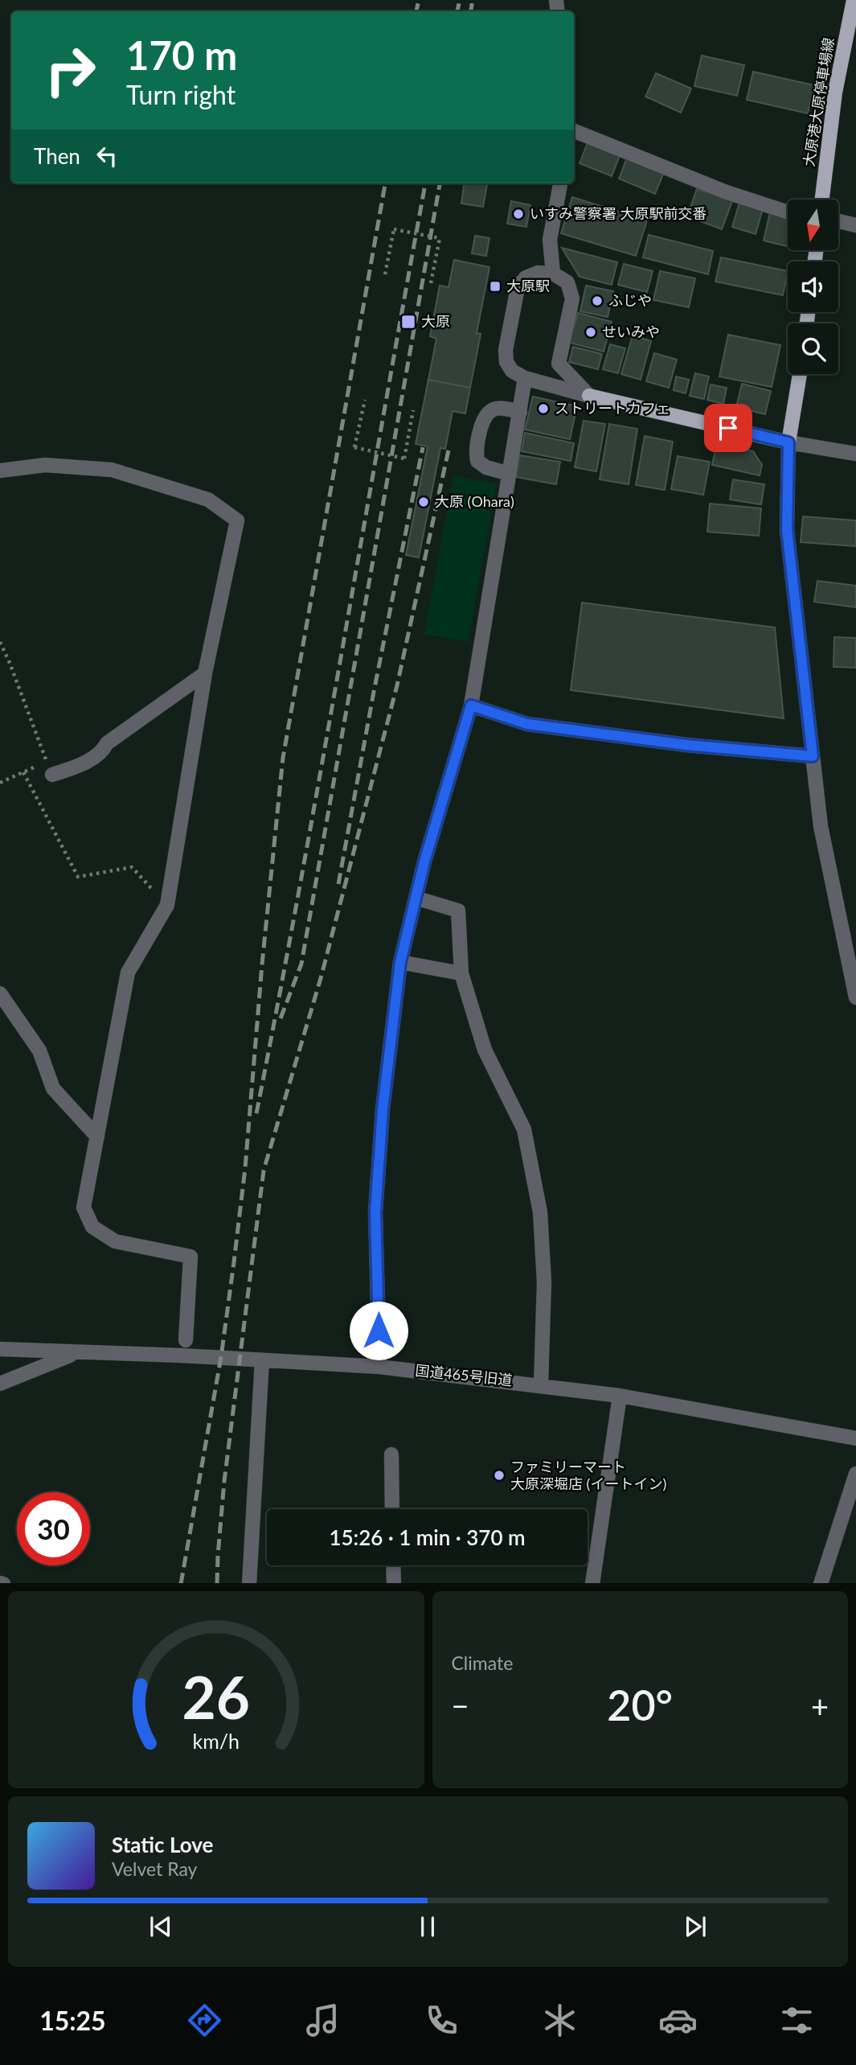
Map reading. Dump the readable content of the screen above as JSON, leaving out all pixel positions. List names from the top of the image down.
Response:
{
  "streets": {
    "main road": ["大原港大原停車場線"],
    "street": ["国道465号旧道"]
  },
  "places": {
    "other": [
      "いすみ警察署 大原駅前交番",
      "ふじや",
      "せいみや",
      "ストリートカフェ",
      "大原 (Ohara)",
      "ファミリーマート 大原深堀店 (イートイン)"
    ],
    "transit": ["大原駅", "大原"]
  },
  "north": "bottom",
  "page": {
    "turn": ["170 m", "Turn right"],
    "then": "Then",
    "limit": "30",
    "trip": "15:26 · 1 min · 370 m",
    "tile": "Climate",
    "heat": ["−", "20°", "+"],
    "song": ["Static Love", "Velvet Ray"],
    "tabs": "15:25",
    "gauge": ["26", "km/h"]
  }
}
